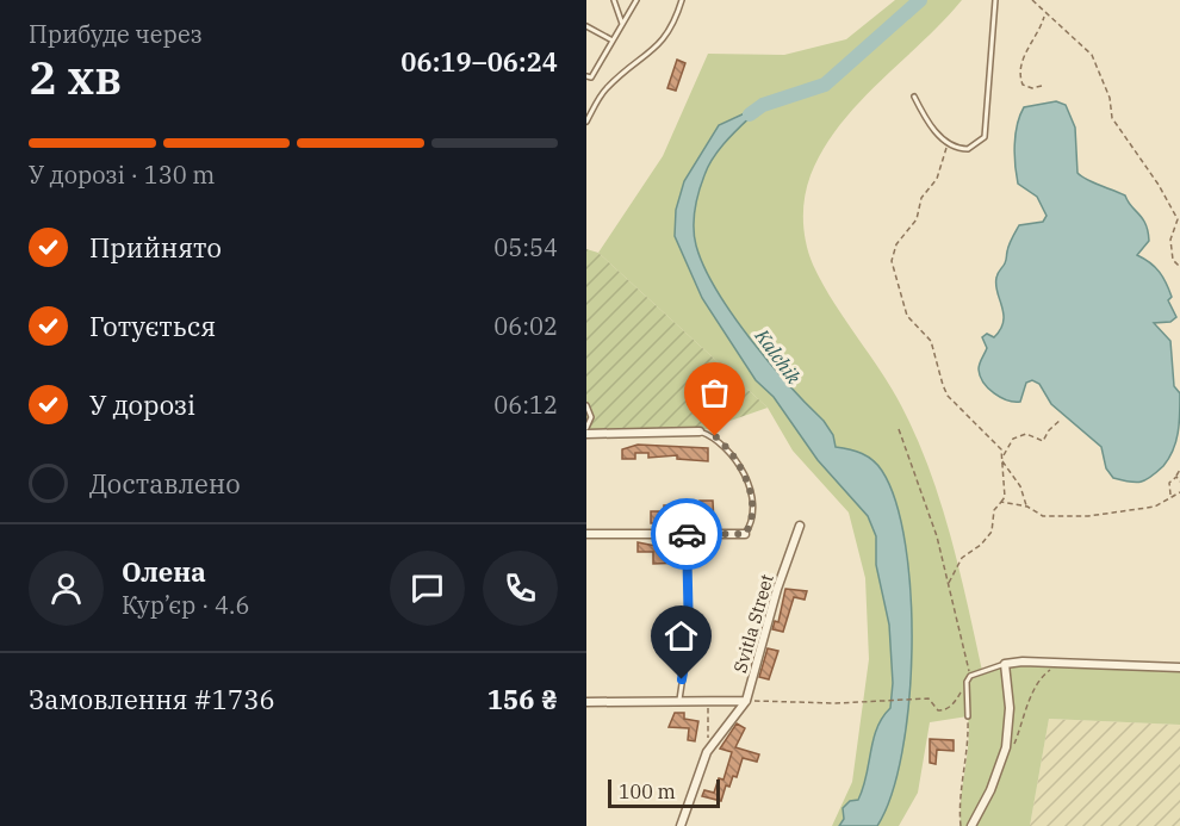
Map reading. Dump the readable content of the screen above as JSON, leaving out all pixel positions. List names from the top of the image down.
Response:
{
  "streets": {
    "street": ["Svitla Street"]
  },
  "water": ["Kalchik"],
  "scale_bar": "100 m",
  "page": {
    "heading": ["2 хв", "Прибуде через", "06:19–06:24"],
    "panel": [
      "Олена",
      "Кур’єр · 4.6",
      "Замовлення #1736",
      "156 ₴"
    ],
    "bar": "У дорозі · 130 m",
    "list": [
      ["Прийнято", "05:54"],
      ["Готується", "06:02"],
      ["У дорозі", "06:12"],
      "Доставлено"
    ],
    "scale": "100 m"
  }
}
